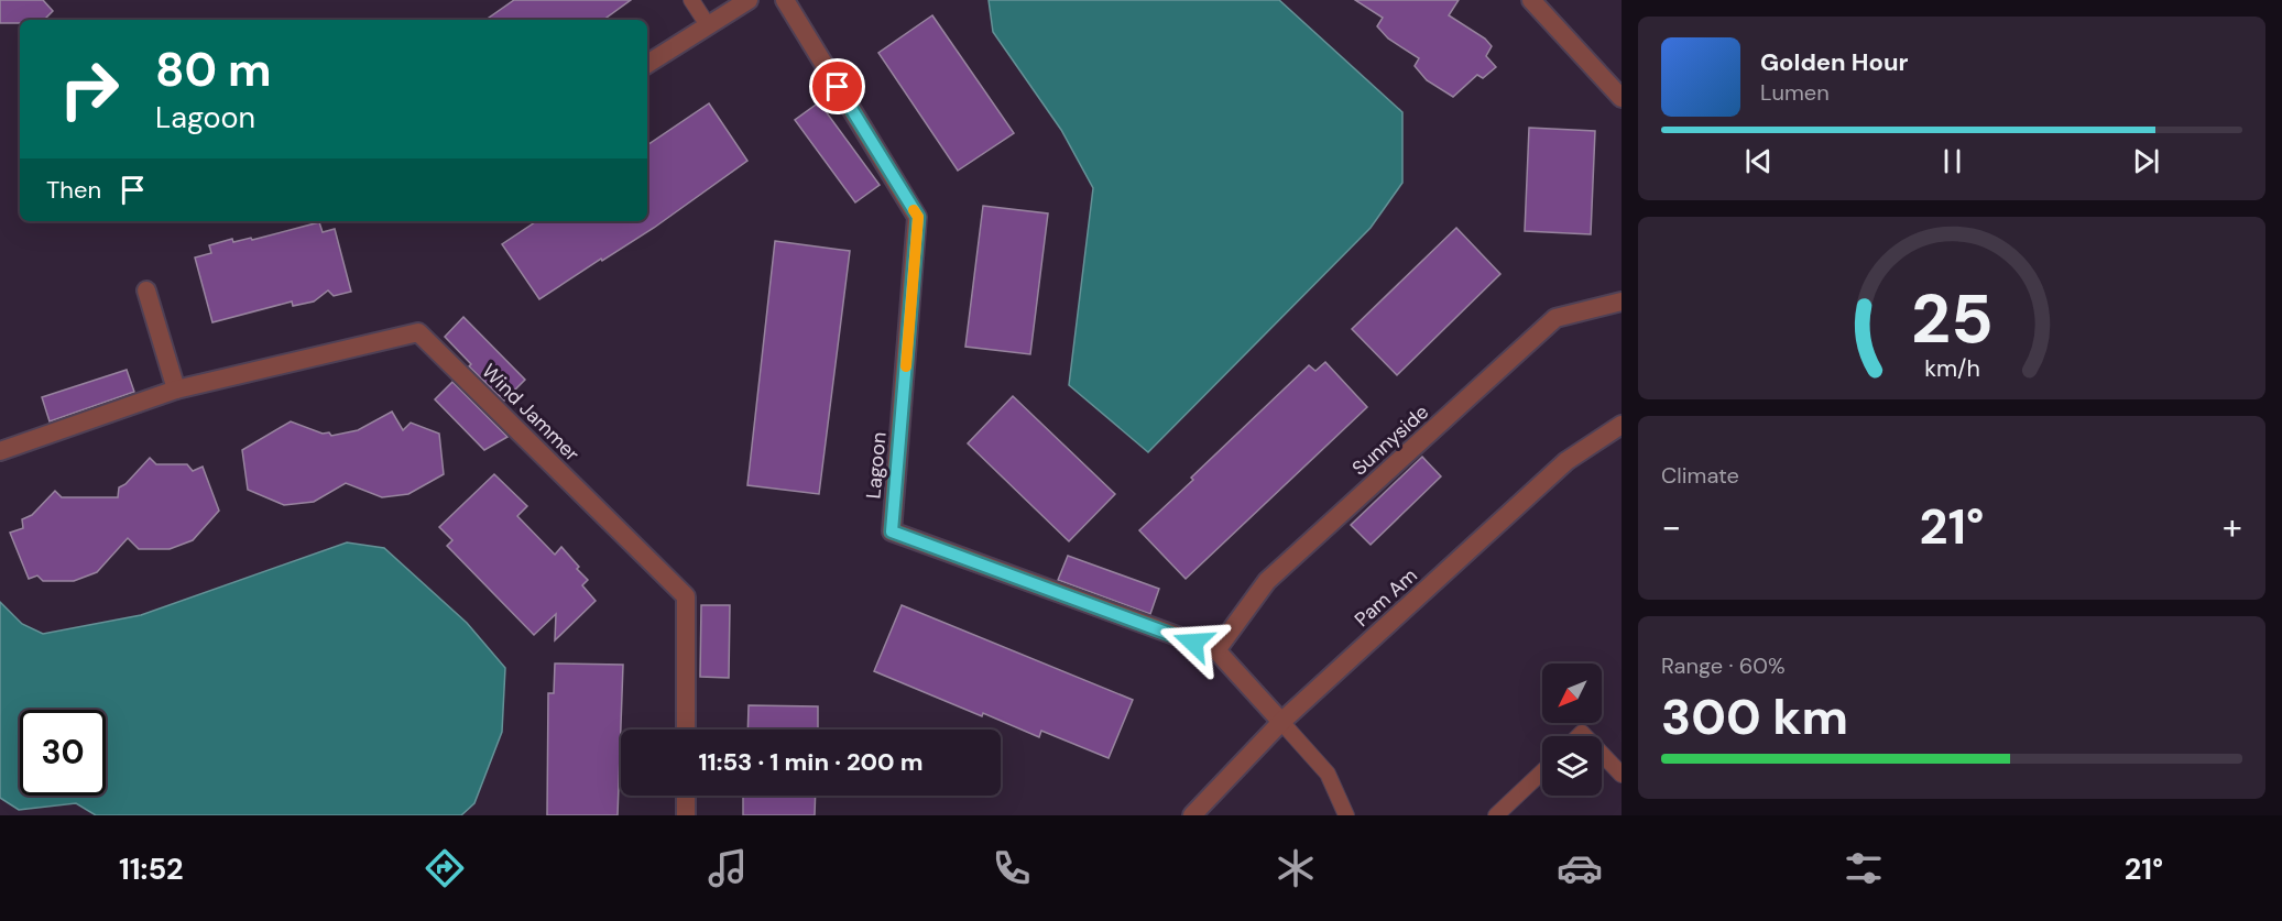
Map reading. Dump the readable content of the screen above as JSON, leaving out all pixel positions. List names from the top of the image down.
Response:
{
  "streets": {
    "street": [
      "Wind Jammer",
      "Sunnyside",
      "Lagoon",
      "Pam Am"
    ]
  },
  "crossings": [
    ["Sunnyside", "Lagoon"],
    ["Lagoon", "Pam Am"]
  ],
  "north": "bottom left",
  "page": {
    "turn": ["80 m", "Lagoon"],
    "song": ["Golden Hour", "Lumen"],
    "then": "Then",
    "tile": [
      "Climate",
      ["Range · 60%", "300 km"]
    ],
    "heat": ["−", "21°", "+"],
    "limit": "30",
    "trip": "11:53 · 1 min · 200 m",
    "tabs": ["11:52", "21°"],
    "gauge": ["25", "km/h"]
  }
}
